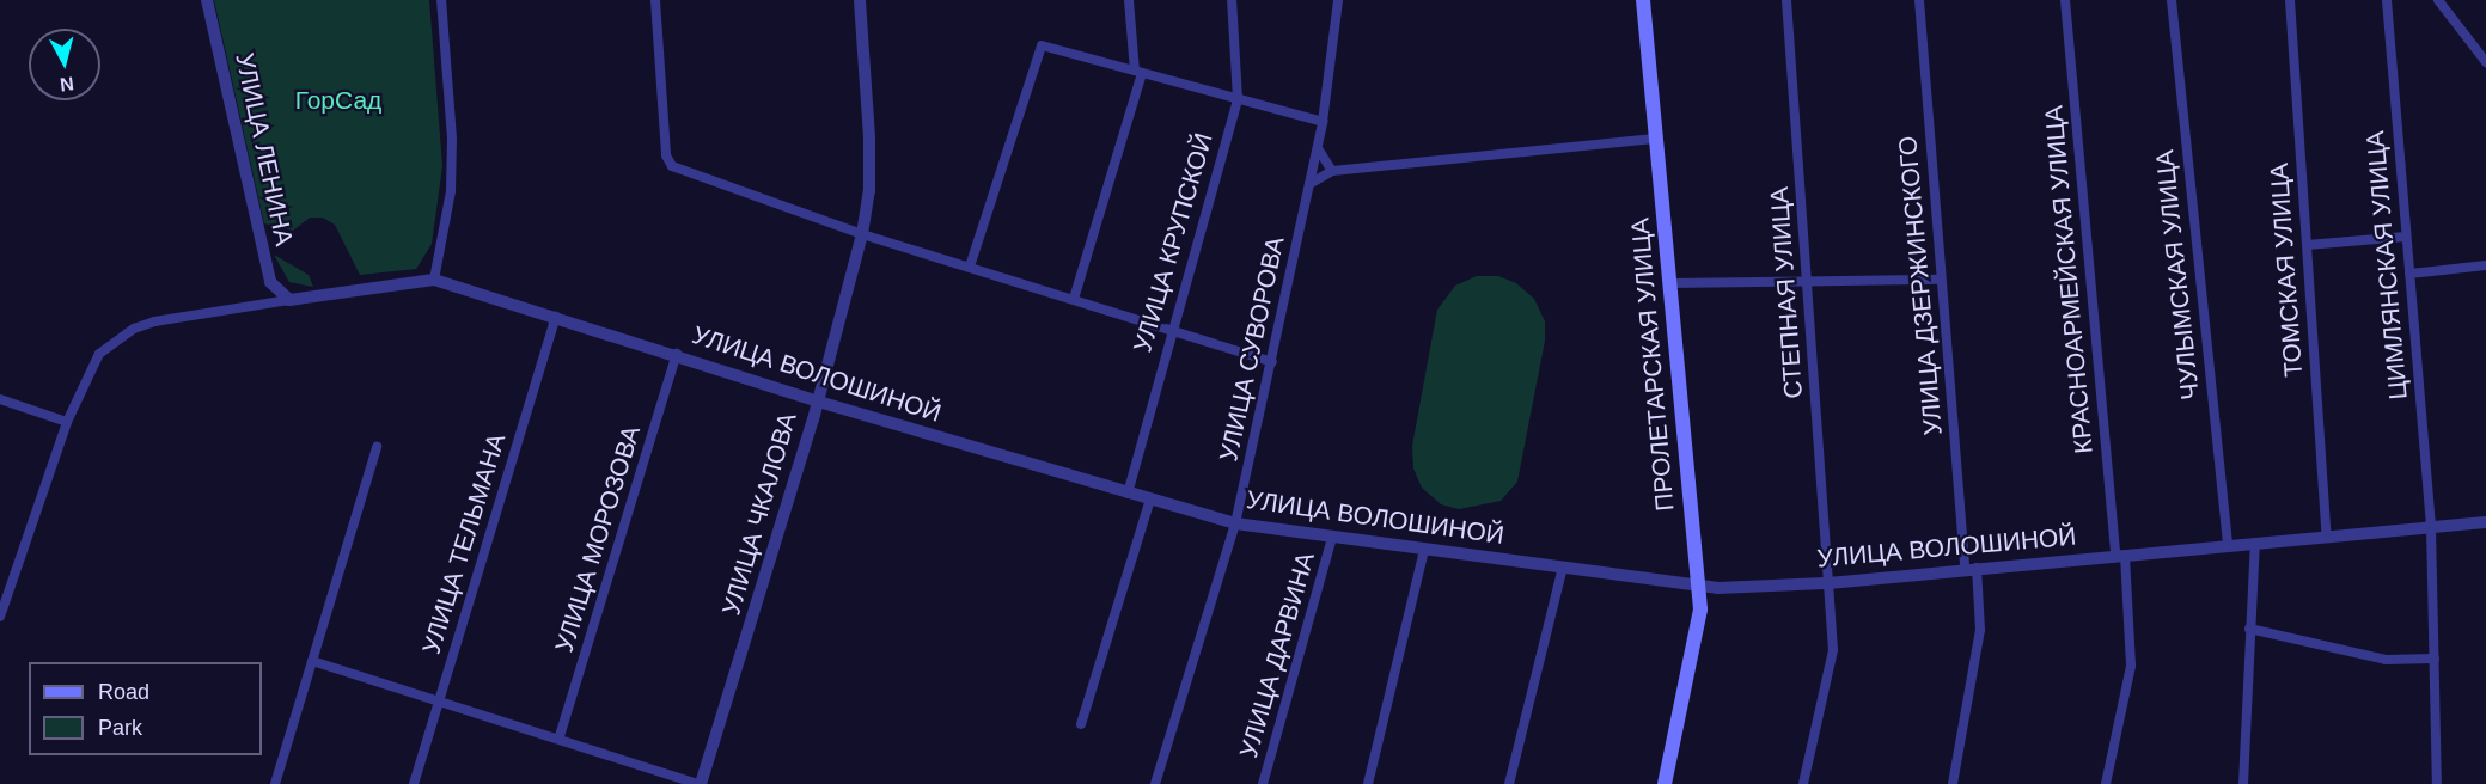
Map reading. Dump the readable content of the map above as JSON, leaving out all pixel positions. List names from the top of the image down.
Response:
{
  "streets": {
    "main road": ["ПРОЛЕТАРСКАЯ УЛИЦА"],
    "street": [
      "УЛИЦА ЛЕНИНА",
      "УЛИЦА КРУПСКОЙ",
      "ЦИМЛЯНСКАЯ УЛИЦА",
      "ТОМСКАЯ УЛИЦА",
      "ЧУЛЫМСКАЯ УЛИЦА",
      "КРАСНОАРМЕЙСКАЯ УЛИЦА",
      "УЛИЦА ДЗЕРЖИНСКОГО",
      "СТЕПНАЯ УЛИЦА",
      "УЛИЦА СУВОРОВА",
      "УЛИЦА ВОЛОШИНОЙ",
      "УЛИЦА ЧКАЛОВА",
      "УЛИЦА МОРОЗОВА",
      "УЛИЦА ТЕЛЬМАНА",
      "УЛИЦА ДАРВИНА"
    ]
  },
  "crossings": [
    ["УЛИЦА ЛЕНИНА", "УЛИЦА ВОЛОШИНОЙ"],
    ["УЛИЦА КРУПСКОЙ", "УЛИЦА ВОЛОШИНОЙ"],
    ["ЦИМЛЯНСКАЯ УЛИЦА", "УЛИЦА ВОЛОШИНОЙ"],
    ["ТОМСКАЯ УЛИЦА", "УЛИЦА ВОЛОШИНОЙ"],
    ["ЧУЛЫМСКАЯ УЛИЦА", "УЛИЦА ВОЛОШИНОЙ"],
    ["КРАСНОАРМЕЙСКАЯ УЛИЦА", "УЛИЦА ВОЛОШИНОЙ"],
    ["УЛИЦА ДЗЕРЖИНСКОГО", "УЛИЦА ВОЛОШИНОЙ"],
    ["СТЕПНАЯ УЛИЦА", "УЛИЦА ВОЛОШИНОЙ"],
    ["УЛИЦА СУВОРОВА", "УЛИЦА ВОЛОШИНОЙ"],
    ["ПРОЛЕТАРСКАЯ УЛИЦА", "УЛИЦА ВОЛОШИНОЙ"],
    ["УЛИЦА ВОЛОШИНОЙ", "УЛИЦА ЧКАЛОВА"],
    ["УЛИЦА ВОЛОШИНОЙ", "УЛИЦА МОРОЗОВА"],
    ["УЛИЦА ВОЛОШИНОЙ", "УЛИЦА ТЕЛЬМАНА"],
    ["УЛИЦА ВОЛОШИНОЙ", "УЛИЦА ДАРВИНА"]
  ],
  "parks": ["ГорСад"],
  "legend": ["Road", "Park"],
  "north": "bottom"
}
